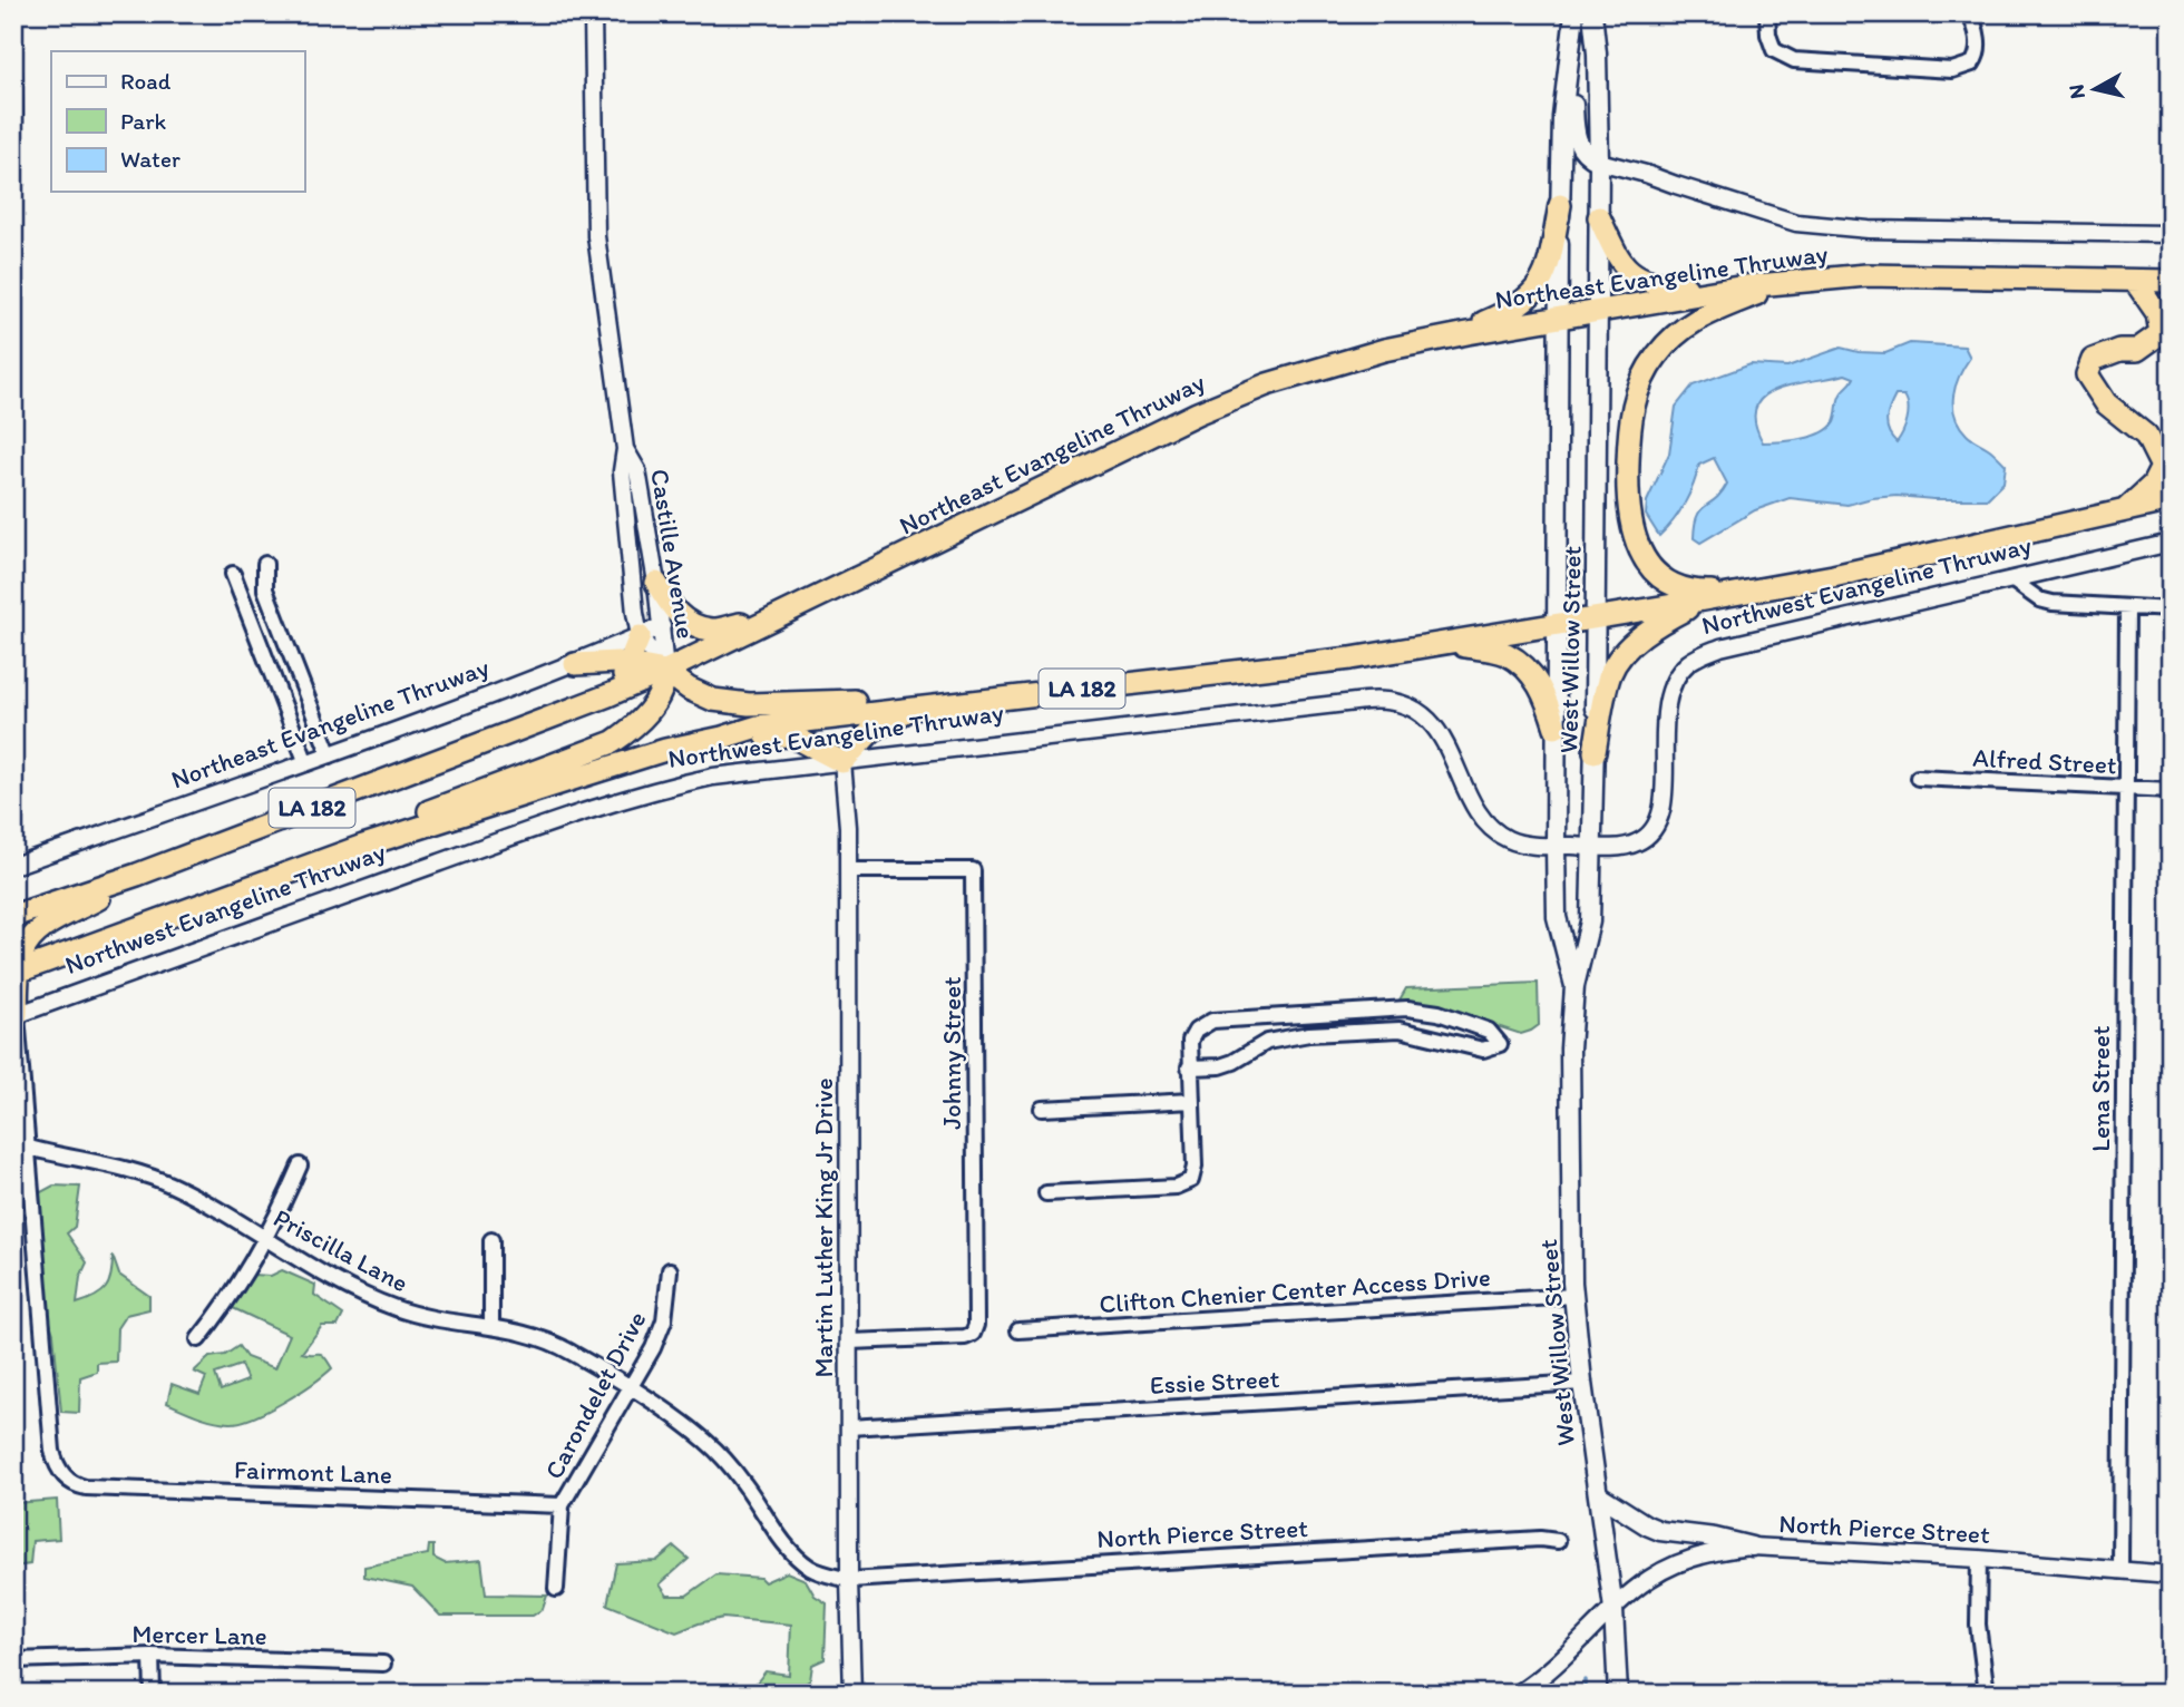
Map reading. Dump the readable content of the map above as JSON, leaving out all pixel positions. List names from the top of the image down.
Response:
{
  "streets": {
    "highway": ["Northeast Evangeline Thruway", "Northwest Evangeline Thruway", "LA 182"],
    "main road": ["West Willow Street"],
    "street": [
      "Castille Avenue",
      "Alfred Street",
      "Johnny Street",
      "Lena Street",
      "Martin Luther King Jr Drive",
      "Priscilla Lane",
      "Clifton Chenier Center Access Drive",
      "Essie Street",
      "Carondelet Drive",
      "Fairmont Lane",
      "North Pierce Street",
      "Mercer Lane"
    ]
  },
  "crossings": [
    ["Northeast Evangeline Thruway", "Castille Avenue"],
    ["Northeast Evangeline Thruway", "West Willow Street"],
    ["Northwest Evangeline Thruway", "West Willow Street"],
    ["Northwest Evangeline Thruway", "Martin Luther King Jr Drive"],
    ["West Willow Street", "Clifton Chenier Center Access Drive"],
    ["West Willow Street", "Essie Street"],
    ["West Willow Street", "North Pierce Street"],
    ["Alfred Street", "Lena Street"],
    ["Johnny Street", "Martin Luther King Jr Drive"],
    ["Lena Street", "North Pierce Street"],
    ["Martin Luther King Jr Drive", "Priscilla Lane"],
    ["Martin Luther King Jr Drive", "Essie Street"],
    ["Martin Luther King Jr Drive", "North Pierce Street"],
    ["Priscilla Lane", "Carondelet Drive"],
    ["Priscilla Lane", "Fairmont Lane"],
    ["Priscilla Lane", "North Pierce Street"],
    ["Carondelet Drive", "Fairmont Lane"]
  ],
  "legend": ["Road", "Park", "Water"],
  "north": "left"
}
